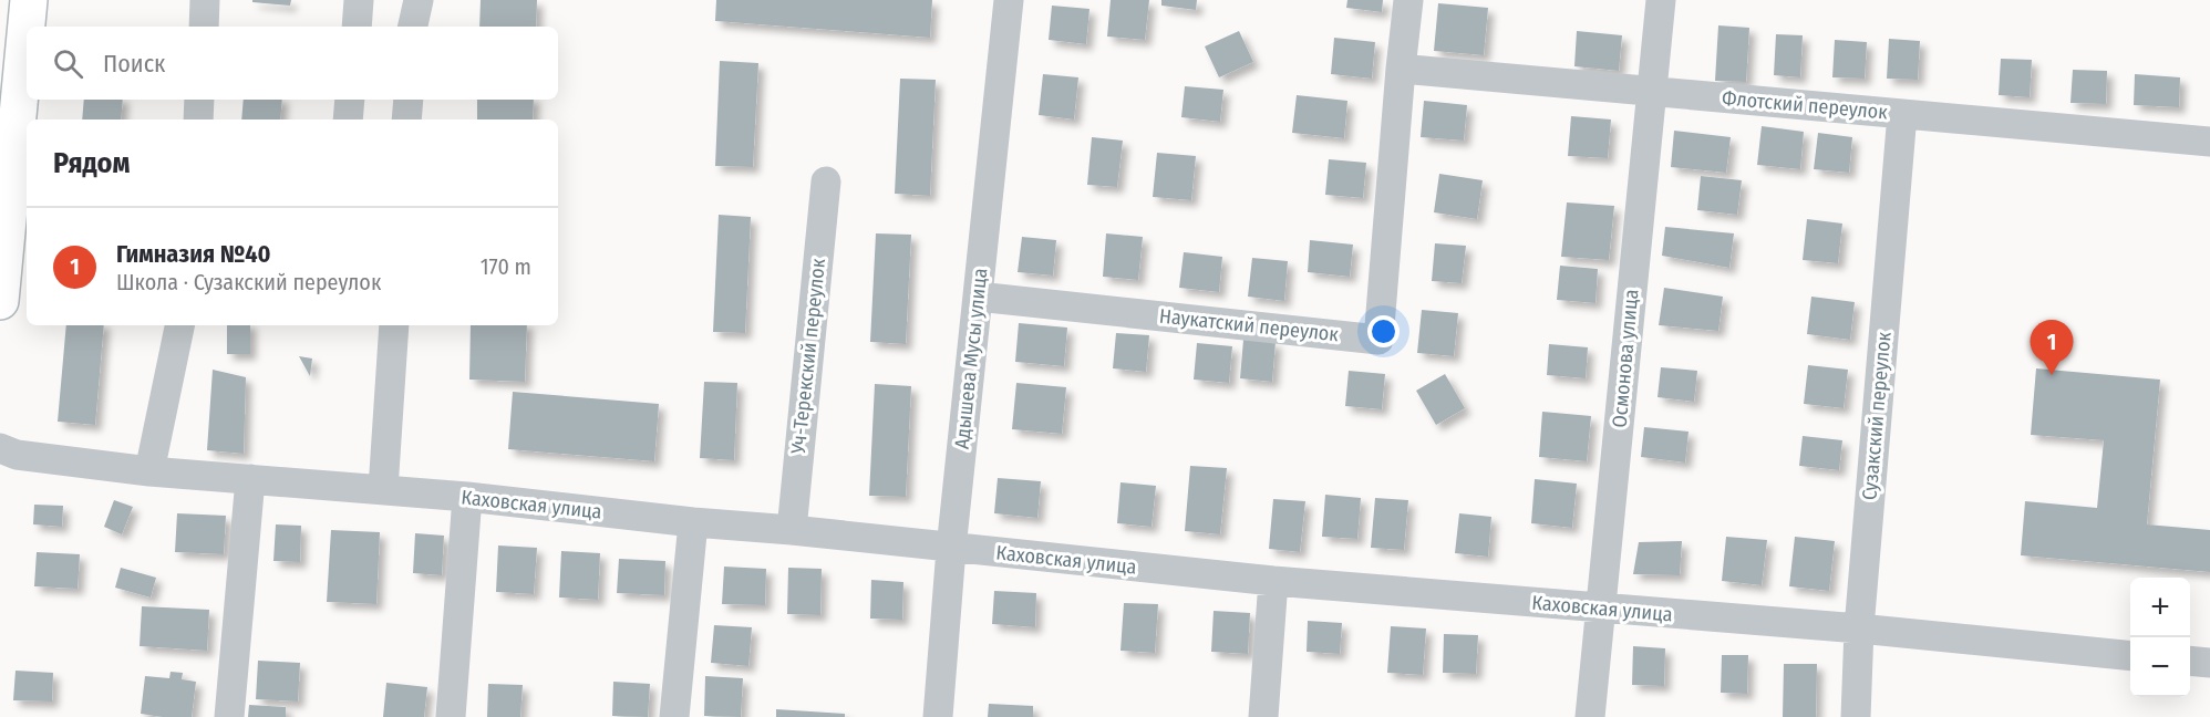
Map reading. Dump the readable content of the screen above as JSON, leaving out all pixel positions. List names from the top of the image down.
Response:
{
  "streets": {
    "street": [
      "Флотский переулок",
      "Наукатский переулок",
      "Уч-Терекский переулок",
      "Адышева Мусы улица",
      "Осмонова улица",
      "Сузакский переулок",
      "Каховская улица"
    ]
  },
  "crossings": [
    ["Флотский переулок", "Наукатский переулок"],
    ["Флотский переулок", "Осмонова улица"],
    ["Флотский переулок", "Сузакский переулок"],
    ["Наукатский переулок", "Адышева Мусы улица"],
    ["Уч-Терекский переулок", "Каховская улица"],
    ["Адышева Мусы улица", "Каховская улица"],
    ["Осмонова улица", "Каховская улица"],
    ["Сузакский переулок", "Каховская улица"]
  ],
  "page": {
    "search": "Поиск",
    "heading": "Рядом",
    "list": [
      {
        "mark": "1",
        "name": "Гимназия №40",
        "note": "Школа · Сузакский переулок",
        "value": "170 m"
      }
    ],
    "pins": "1",
    "map_buttons": ["+", "−"]
  }
}
